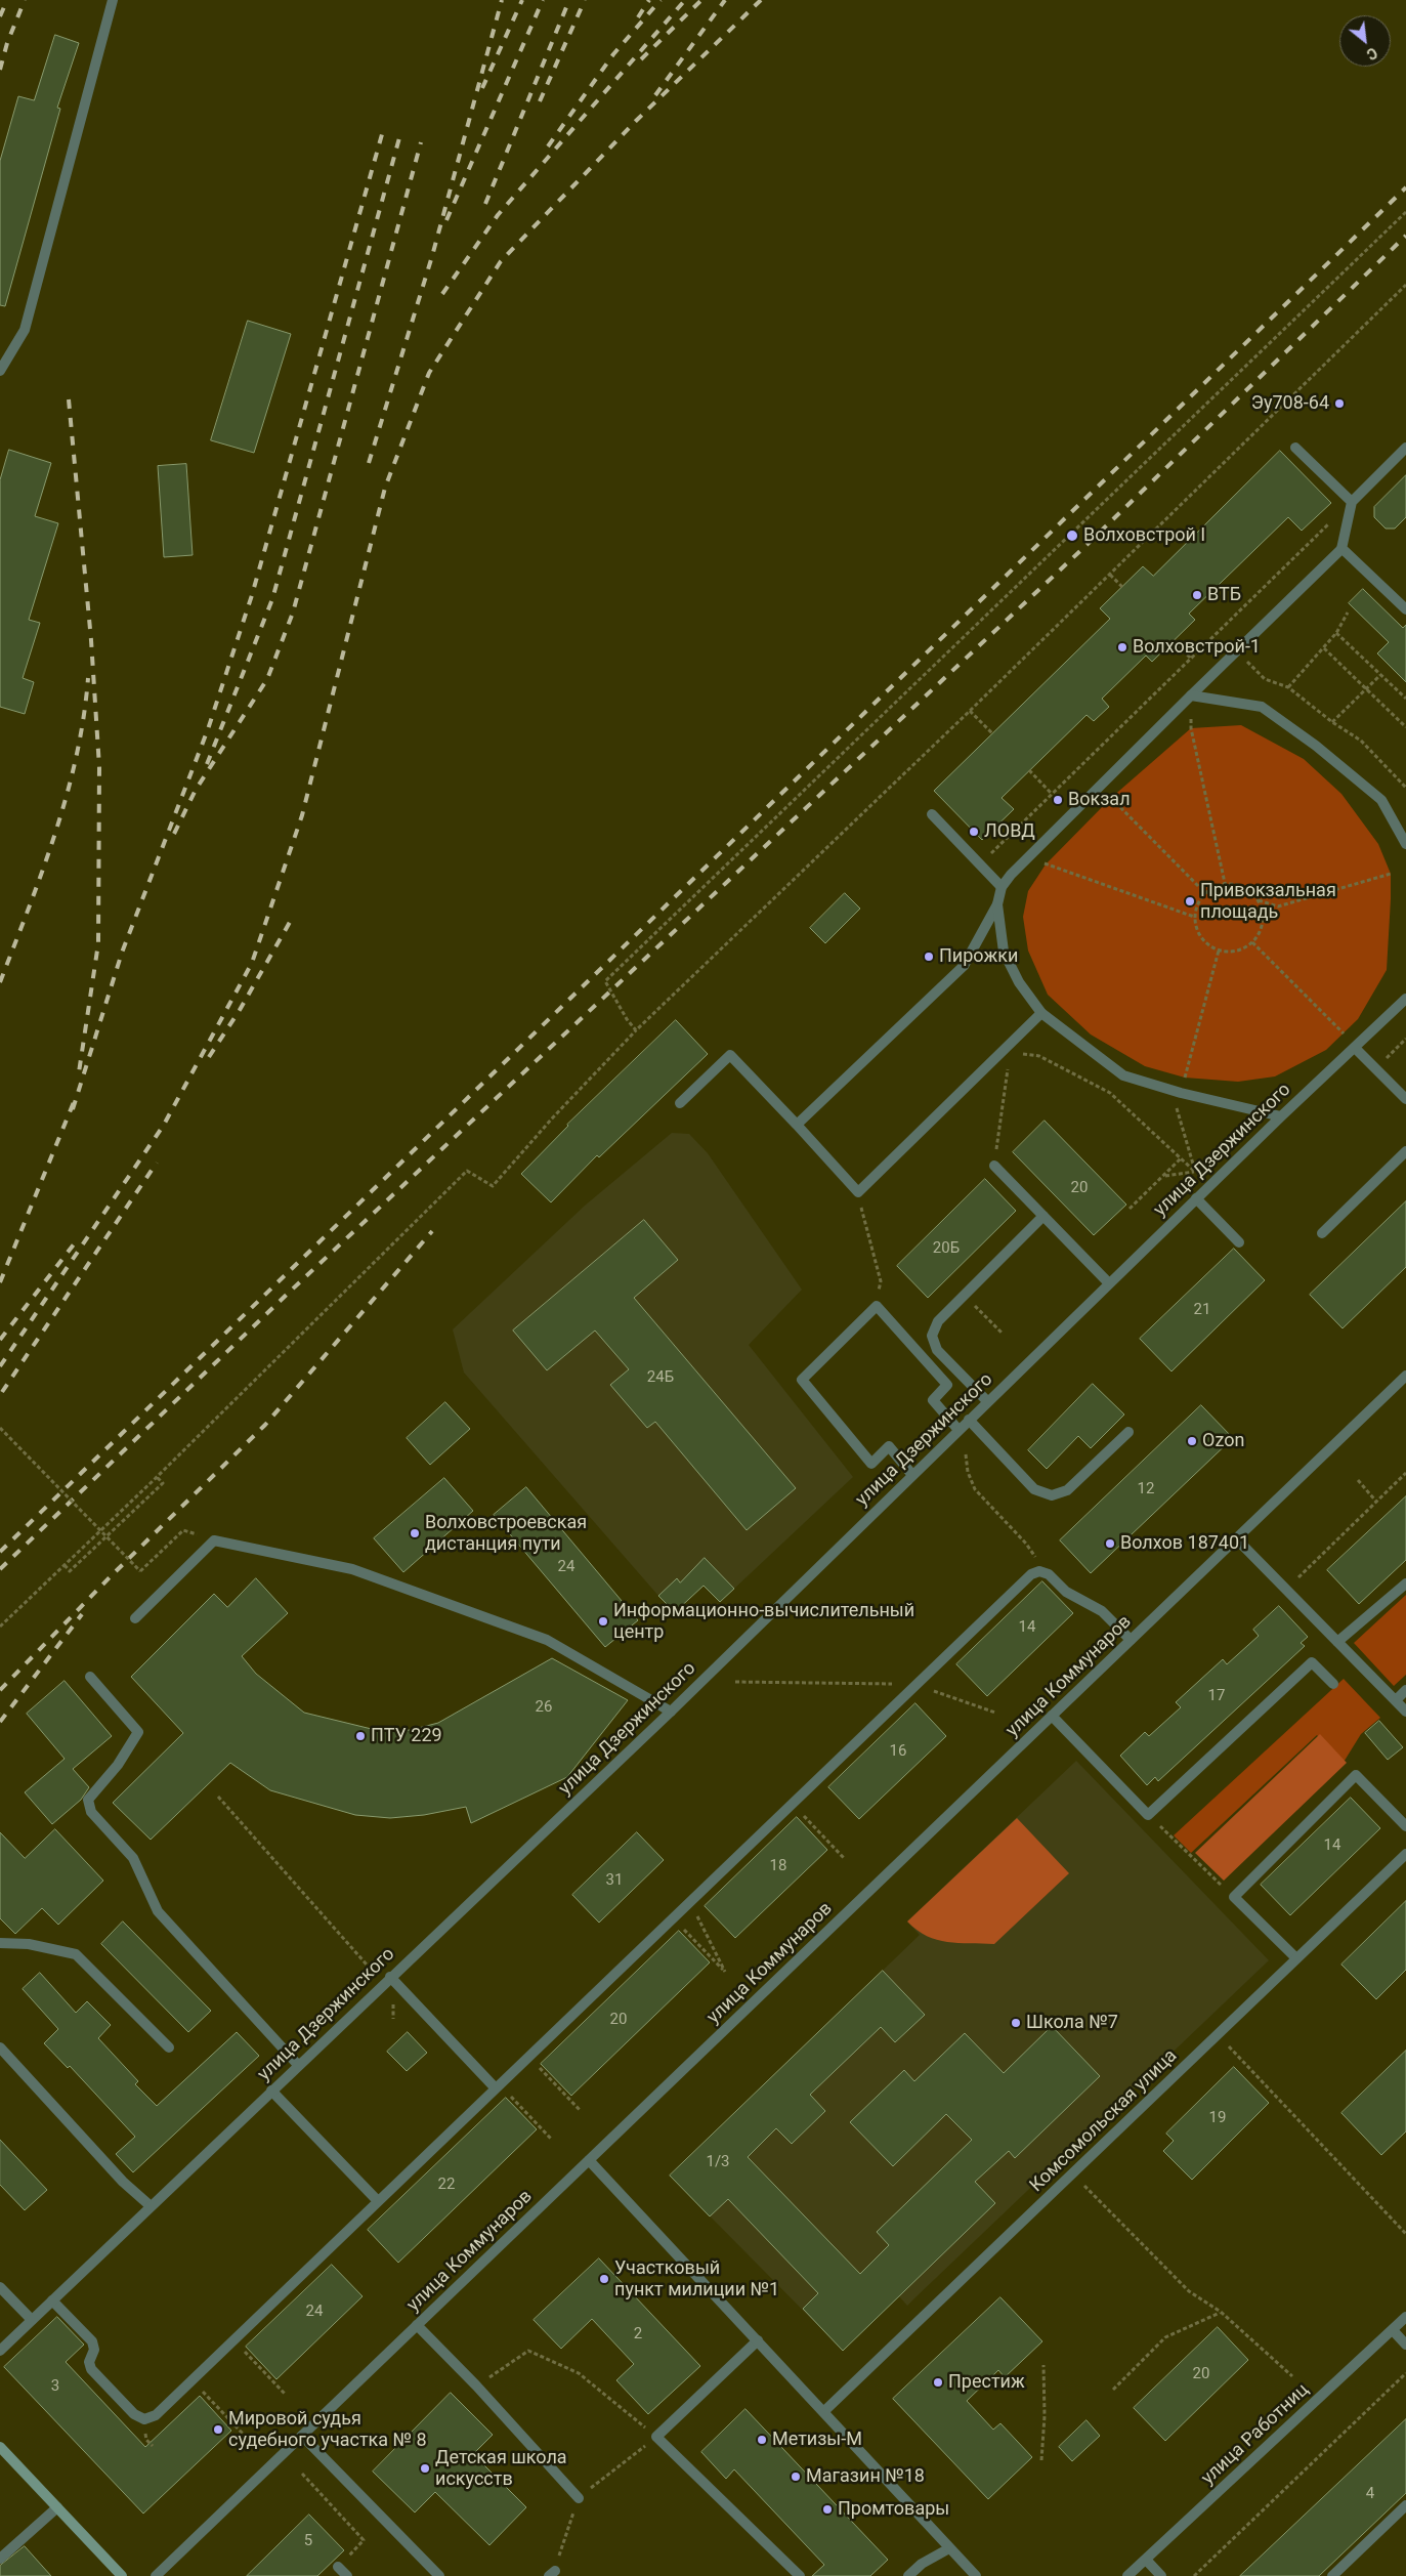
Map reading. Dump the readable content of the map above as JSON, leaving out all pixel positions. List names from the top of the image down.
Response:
{
  "streets": {
    "street": [
      "улица Дзержинского",
      "улица Коммунаров",
      "Комсомольская улица",
      "улица Работниц"
    ]
  },
  "places": [
    "Эу708-64",
    "Волховстрой I",
    "ВТБ",
    "Волховстрой-1",
    "Вокзал",
    "ЛОВД",
    "Привокзальная площадь",
    "Пирожки",
    "Ozon",
    "Волховстроевская дистанция пути",
    "Волхов 187401",
    "Информационно-вычислительный центр",
    "ПТУ 229",
    "Школа №7",
    "Участковый пункт милиции №1",
    "Престиж",
    "Мировой судья судебного участка № 8",
    "Метизы-М",
    "Детская школа искусств",
    "Магазин №18",
    "Промтовары"
  ],
  "house_numbers": [
    "20",
    "20Б",
    "21",
    "24Б",
    "12",
    "24",
    "14",
    "17",
    "26",
    "16",
    "14",
    "18",
    "31",
    "20",
    "19",
    "1/3",
    "22",
    "24",
    "2",
    "20",
    "3",
    "4",
    "5"
  ],
  "north": "bottom right"
}
